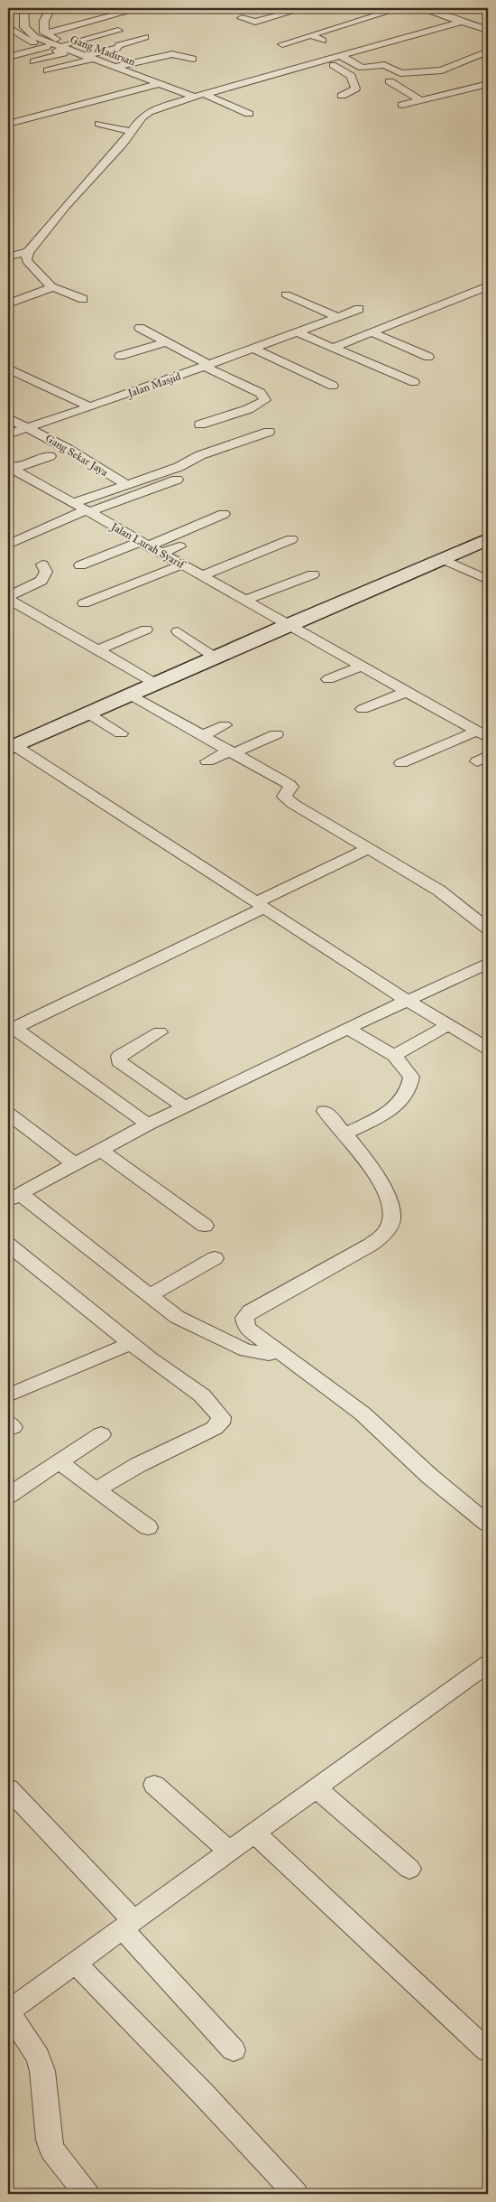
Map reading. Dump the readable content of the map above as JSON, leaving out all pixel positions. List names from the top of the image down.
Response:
{
  "streets": {
    "street": [
      "Gang Madirsan",
      "Jalan Masjid",
      "Gang Sekar Jaya",
      "Jalan Lurah Syarif"
    ]
  },
  "crossings": [
    ["Jalan Masjid", "Gang Sekar Jaya"]
  ]
}
